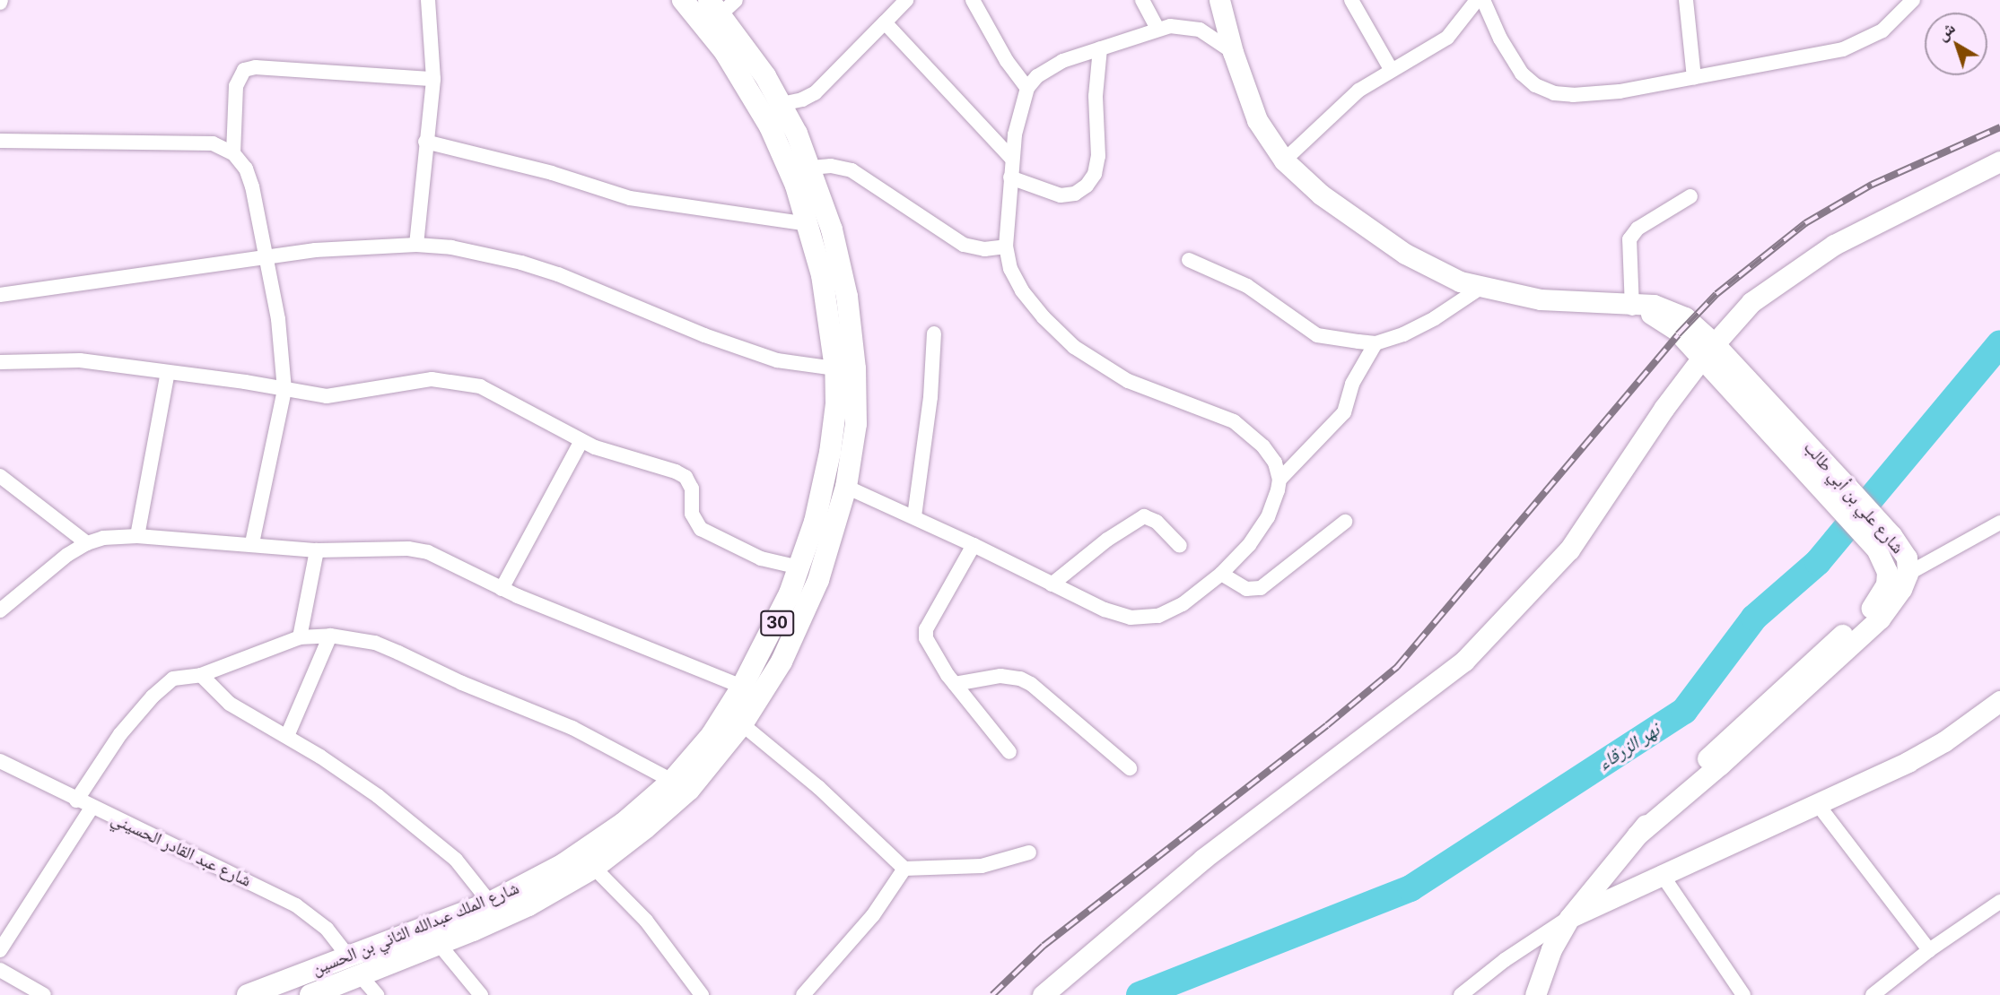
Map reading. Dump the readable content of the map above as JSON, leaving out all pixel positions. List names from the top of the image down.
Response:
{
  "streets": {
    "main road": ["30", "شارع الملك عبدالله الثاني بن الحسين"],
    "street": ["شارع علي بن أبي طالب", "شارع عبد القادر الحسيني"]
  },
  "crossings": [
    ["شارع عبد القادر الحسيني", "شارع الملك عبدالله الثاني بن الحسين"]
  ],
  "water": ["نهر الزرقاء"],
  "north": "top left"
}
